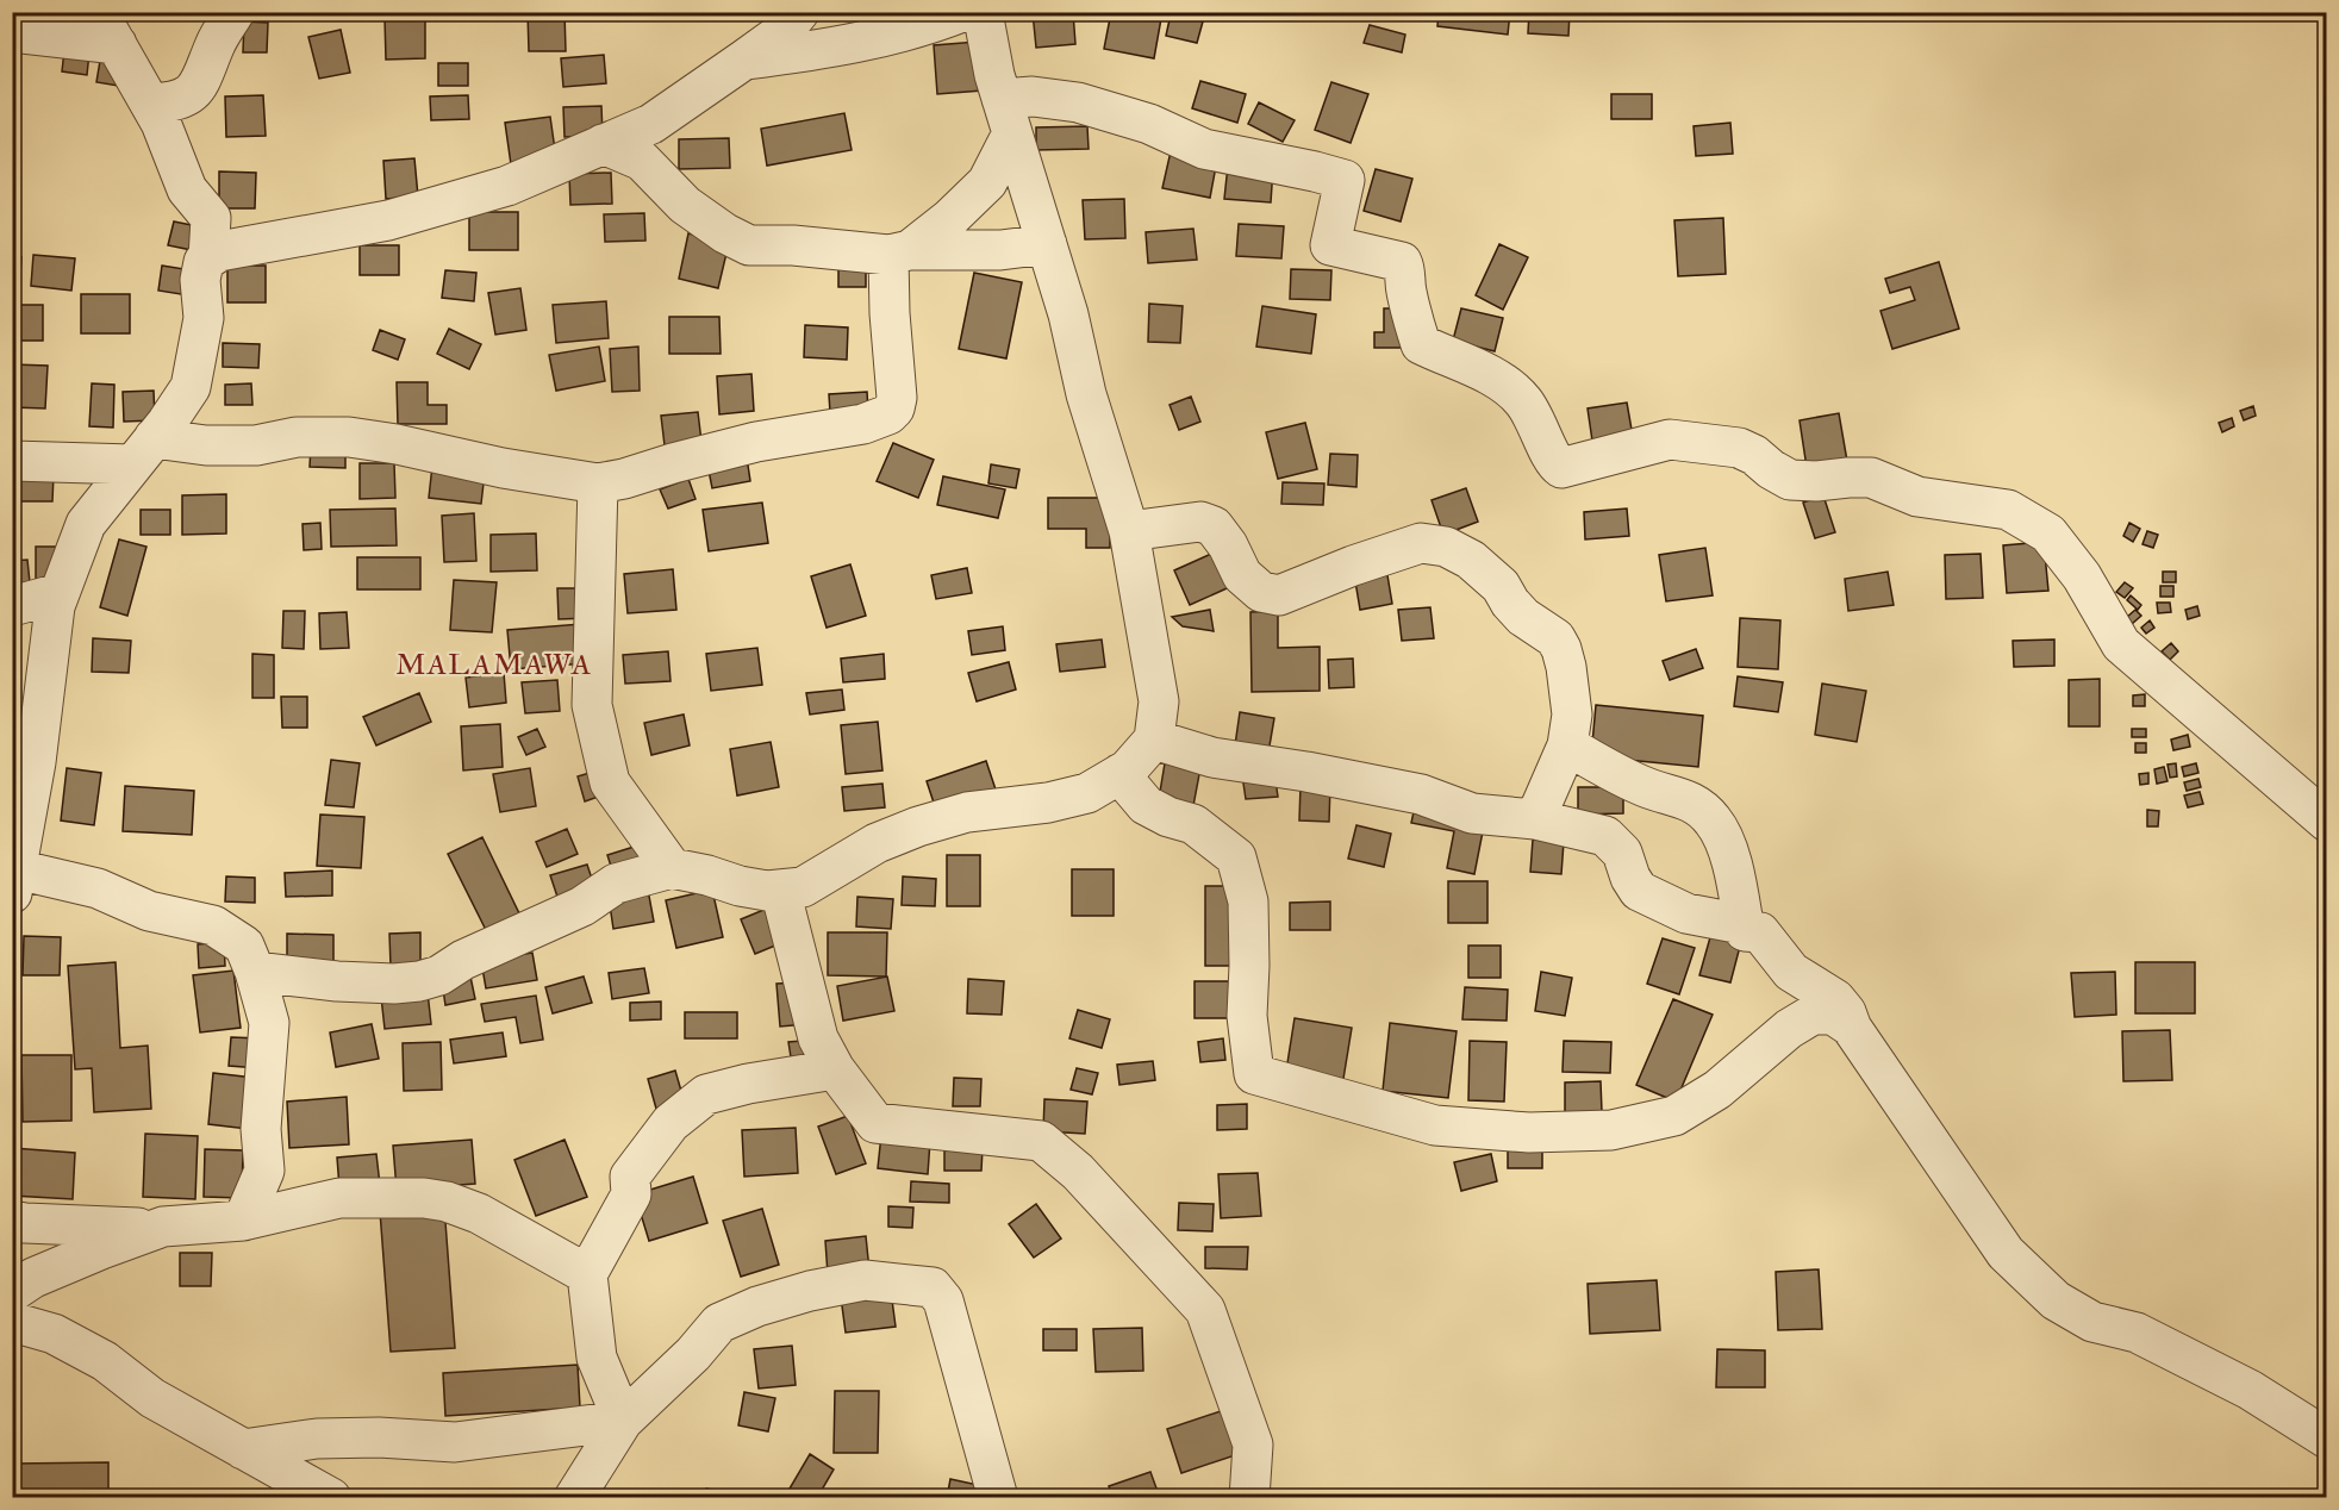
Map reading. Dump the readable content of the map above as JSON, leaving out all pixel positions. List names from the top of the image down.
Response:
{
  "districts": ["MALAMAWA"]
}
